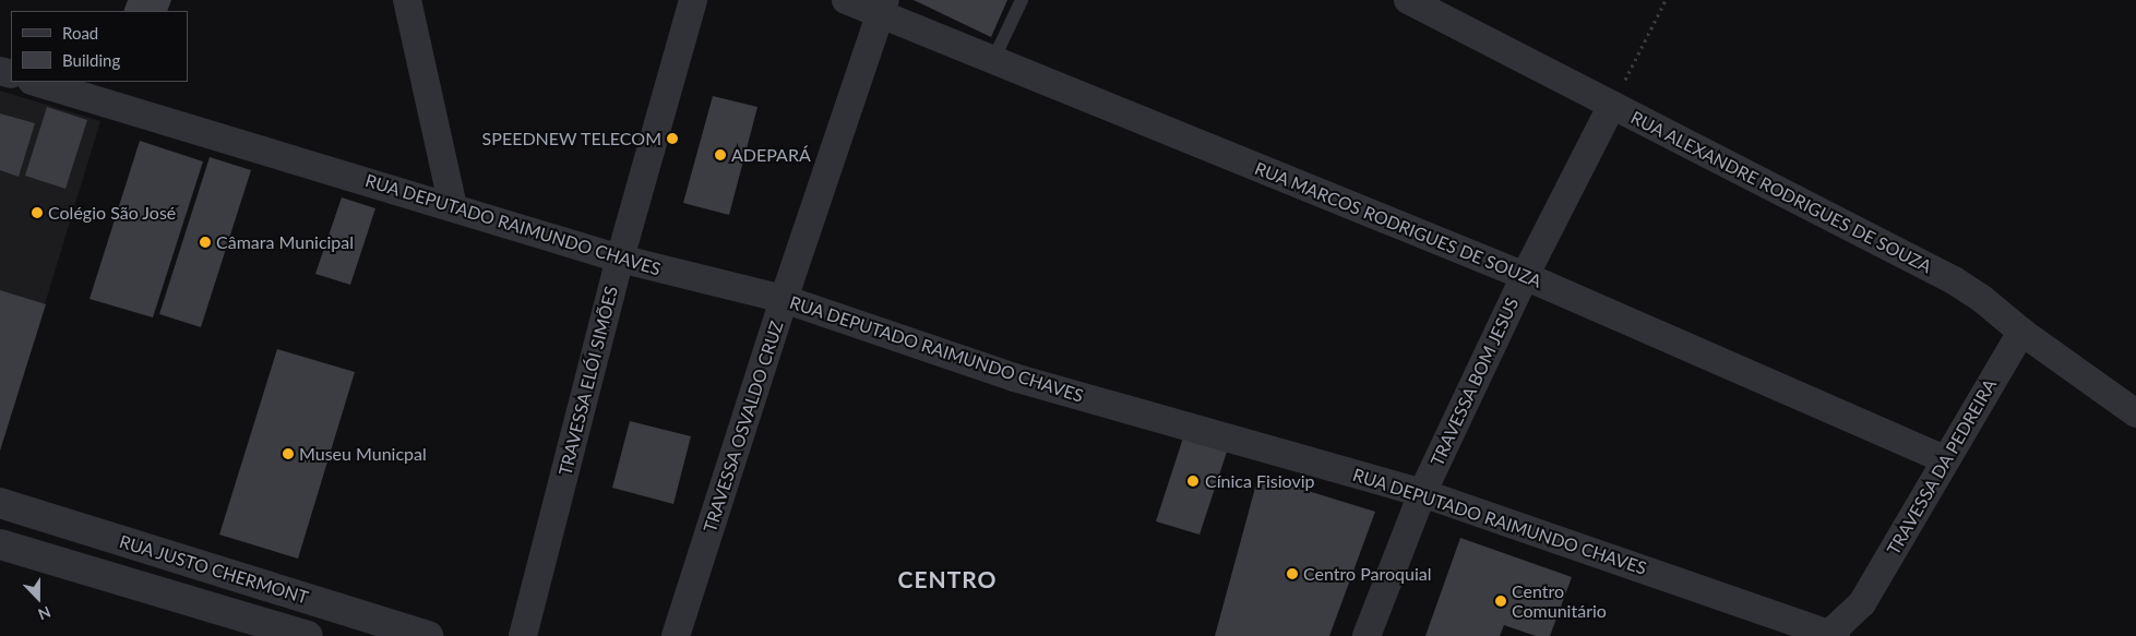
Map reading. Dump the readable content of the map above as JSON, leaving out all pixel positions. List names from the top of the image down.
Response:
{
  "streets": {
    "street": [
      "RUA ALEXANDRE RODRIGUES DE SOUZA",
      "RUA DEPUTADO RAIMUNDO CHAVES",
      "RUA MARCOS RODRIGUES DE SOUZA",
      "TRAVESSA ELÓI SIMÕES",
      "TRAVESSA BOM JESUS",
      "TRAVESSA OSVALDO CRUZ",
      "TRAVESSA DA PEDREIRA",
      "RUA JUSTO CHERMONT"
    ]
  },
  "crossings": [
    ["RUA ALEXANDRE RODRIGUES DE SOUZA", "TRAVESSA BOM JESUS"],
    ["RUA ALEXANDRE RODRIGUES DE SOUZA", "TRAVESSA DA PEDREIRA"],
    ["RUA DEPUTADO RAIMUNDO CHAVES", "TRAVESSA ELÓI SIMÕES"],
    ["RUA DEPUTADO RAIMUNDO CHAVES", "TRAVESSA BOM JESUS"],
    ["RUA DEPUTADO RAIMUNDO CHAVES", "TRAVESSA OSVALDO CRUZ"],
    ["RUA DEPUTADO RAIMUNDO CHAVES", "TRAVESSA DA PEDREIRA"],
    ["RUA MARCOS RODRIGUES DE SOUZA", "TRAVESSA BOM JESUS"],
    ["RUA MARCOS RODRIGUES DE SOUZA", "TRAVESSA OSVALDO CRUZ"],
    ["RUA MARCOS RODRIGUES DE SOUZA", "TRAVESSA DA PEDREIRA"]
  ],
  "districts": ["CENTRO"],
  "places": [
    "SPEEDNEW TELECOM",
    "ADEPARÁ",
    "Colégio São José",
    "Câmara Municipal",
    "Museu Municpal",
    "Cínica Fisiovip",
    "Centro Paroquial",
    "Centro Comunitário"
  ],
  "legend": ["Road", "Building"],
  "north": "bottom"
}
